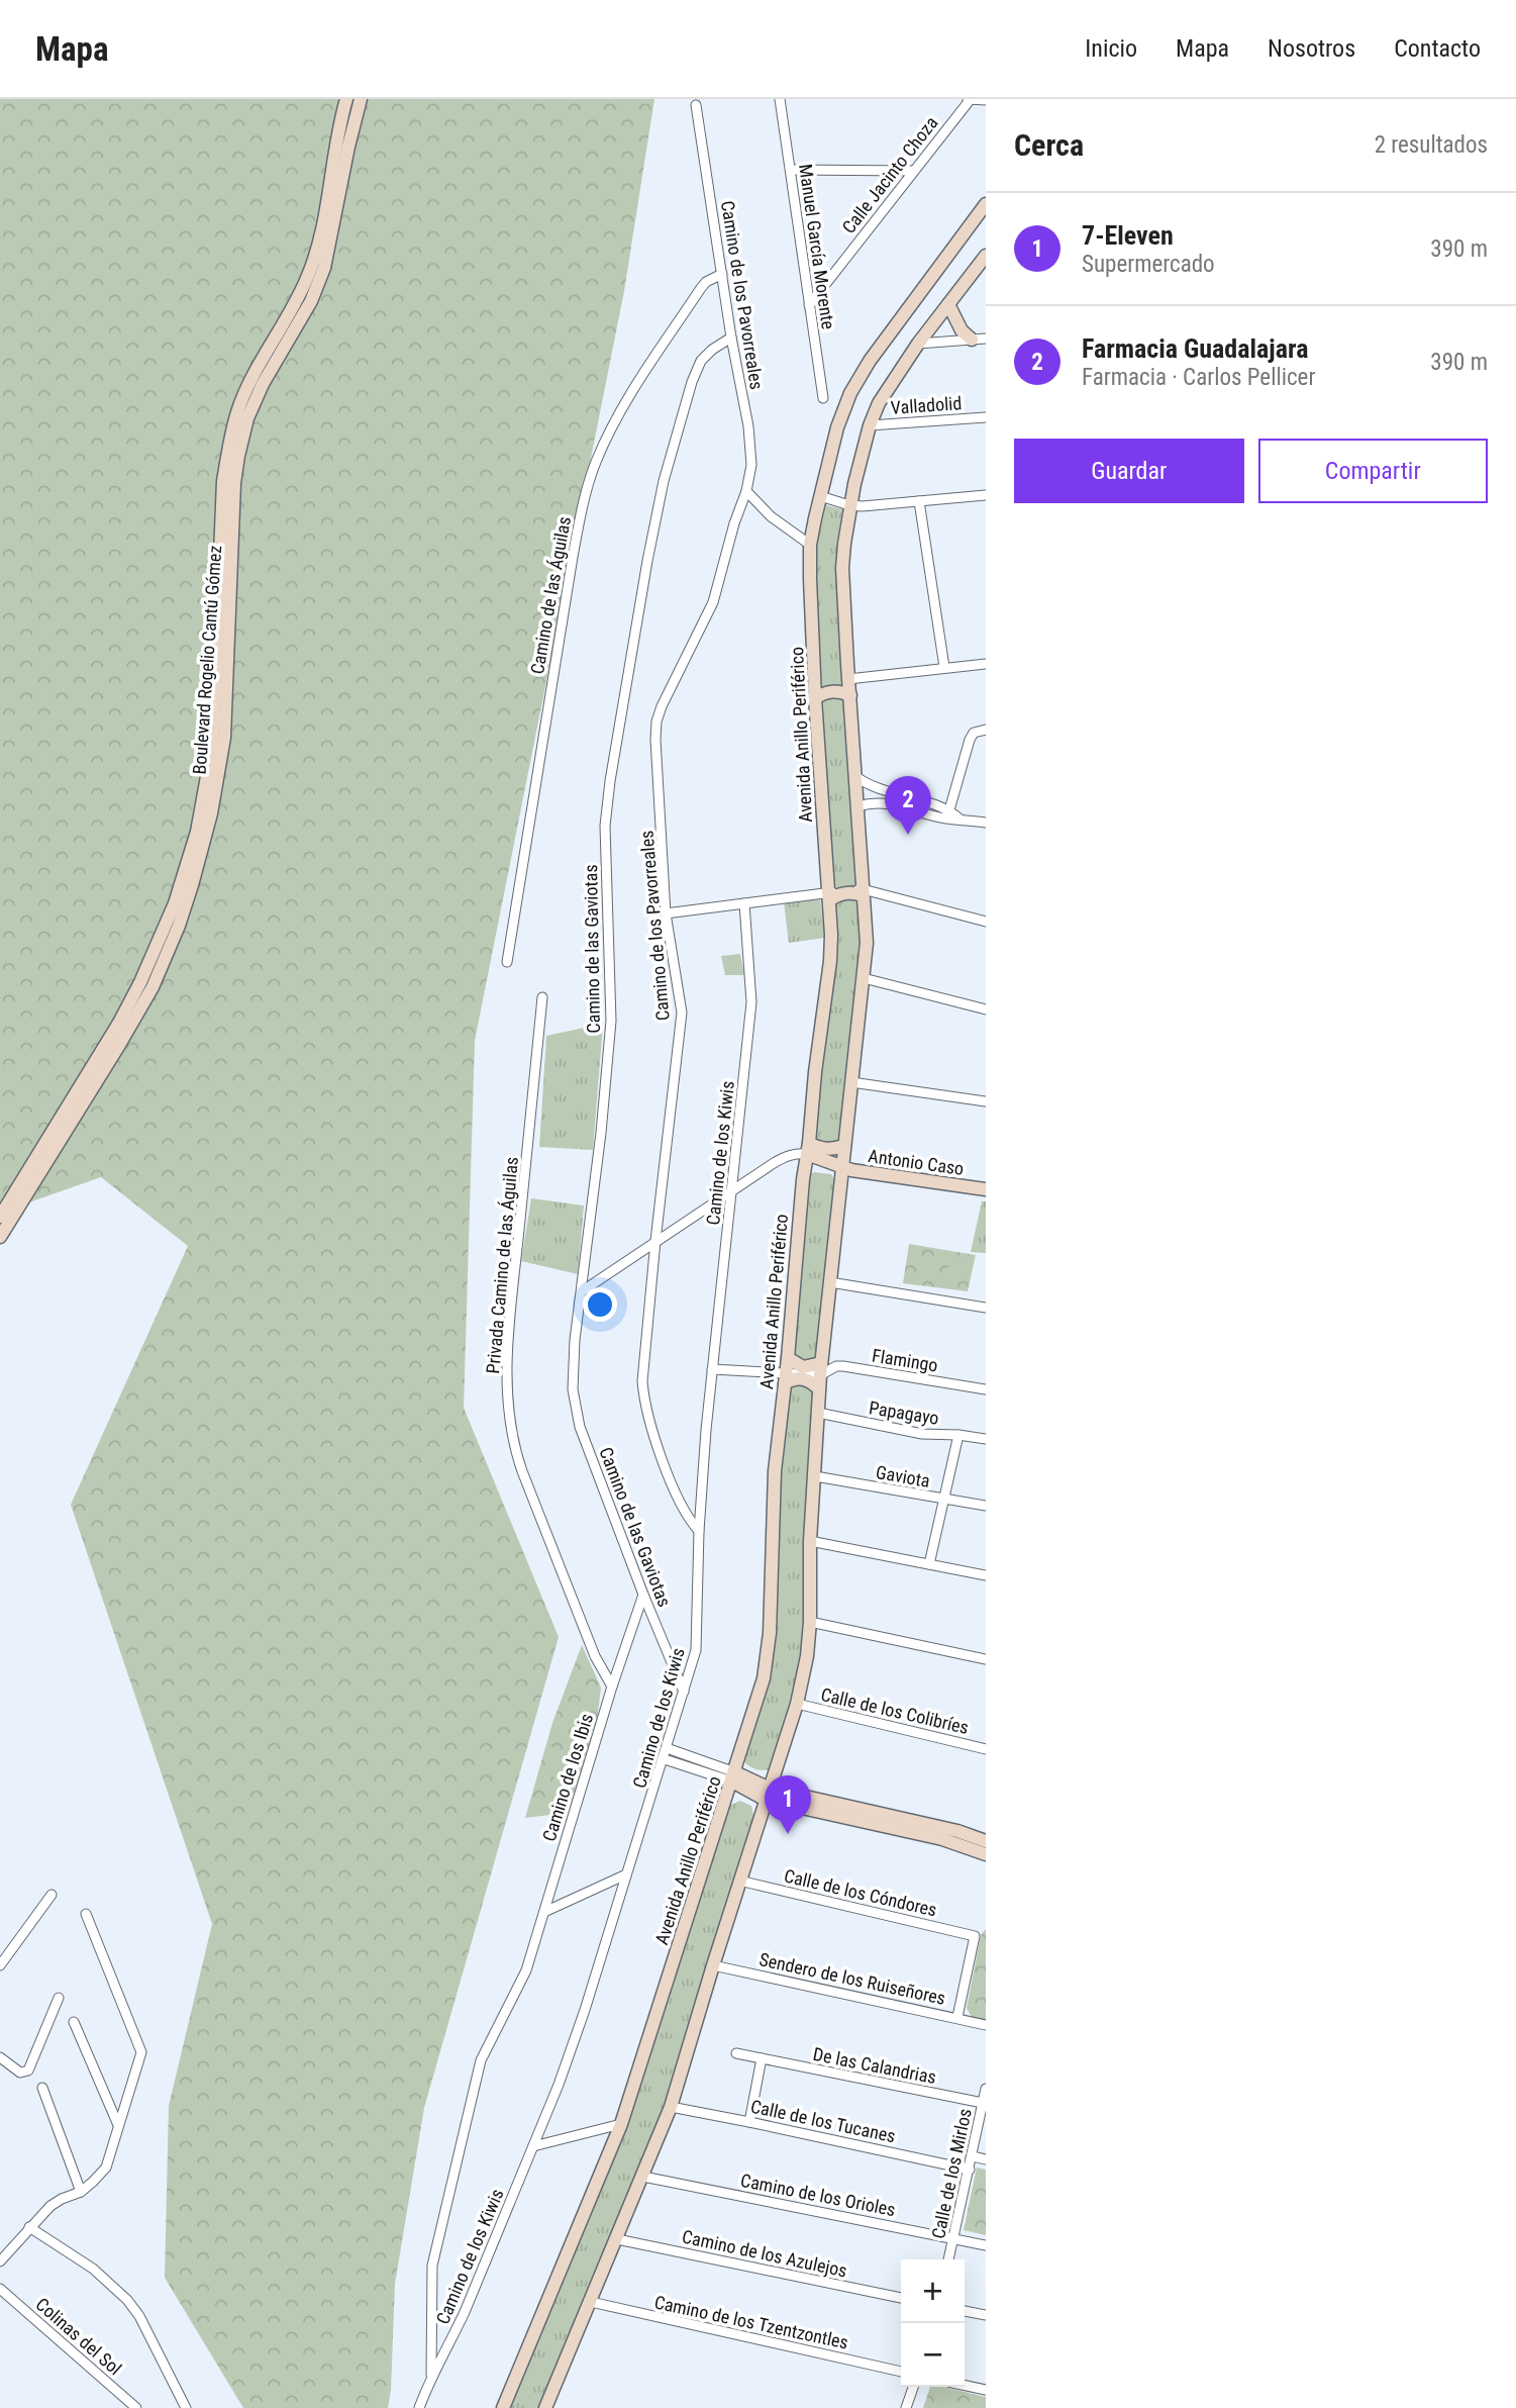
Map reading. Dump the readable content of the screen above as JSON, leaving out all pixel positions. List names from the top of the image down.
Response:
{
  "streets": {
    "street": [
      "Calle Jacinto Choza",
      "Manuel García Morente",
      "Camino de los Pavorreales",
      "Valladolid",
      "Camino de las Águilas",
      "Boulevard Rogelio Cantú Gómez",
      "Avenida Anillo Periférico",
      "Camino de las Gaviotas",
      "Camino de los Kiwis",
      "Antonio Caso",
      "Privada Camino de las Águilas",
      "Flamingo",
      "Papagayo",
      "Gaviota",
      "Calle de los Colibríes",
      "Camino de los Ibis",
      "Calle de los Cóndores",
      "Sendero de los Ruiseñores",
      "De las Calandrias",
      "Calle de los Tucanes",
      "Calle de los Mirlos",
      "Camino de los Orioles",
      "Camino de los Azulejos",
      "Camino de los Tzentzontles",
      "Colinas del Sol"
    ]
  },
  "crossings": [
    ["Calle Jacinto Choza", "Manuel García Morente"],
    ["Camino de los Pavorreales", "Camino de las Águilas"],
    ["Camino de los Pavorreales", "Camino de las Gaviotas"],
    ["Camino de los Pavorreales", "Camino de los Kiwis"],
    ["Avenida Anillo Periférico", "Flamingo"],
    ["Camino de las Gaviotas", "Camino de los Kiwis"],
    ["Camino de las Gaviotas", "Camino de los Ibis"],
    ["Camino de los Kiwis", "Flamingo"],
    ["Camino de los Kiwis", "Camino de los Ibis"],
    ["Privada Camino de las Águilas", "Camino de los Ibis"],
    ["Calle de los Cóndores", "Sendero de los Ruiseñores"],
    ["De las Calandrias", "Calle de los Mirlos"],
    ["Calle de los Tucanes", "Calle de los Mirlos"],
    ["Calle de los Mirlos", "Camino de los Orioles"]
  ],
  "page": {
    "header": "Mapa",
    "nav": [
      "Inicio",
      "Mapa",
      "Nosotros",
      "Contacto"
    ],
    "heading": ["Cerca", "2 resultados"],
    "list": [
      {
        "mark": "1",
        "name": "7-Eleven",
        "note": "Supermercado",
        "value": "390 m"
      },
      {
        "mark": "2",
        "name": "Farmacia Guadalajara",
        "note": "Farmacia · Carlos Pellicer",
        "value": "390 m"
      }
    ],
    "buttons": ["Guardar", "Compartir"],
    "pins": ["2", "1"],
    "map_buttons": ["+", "−"]
  }
}
